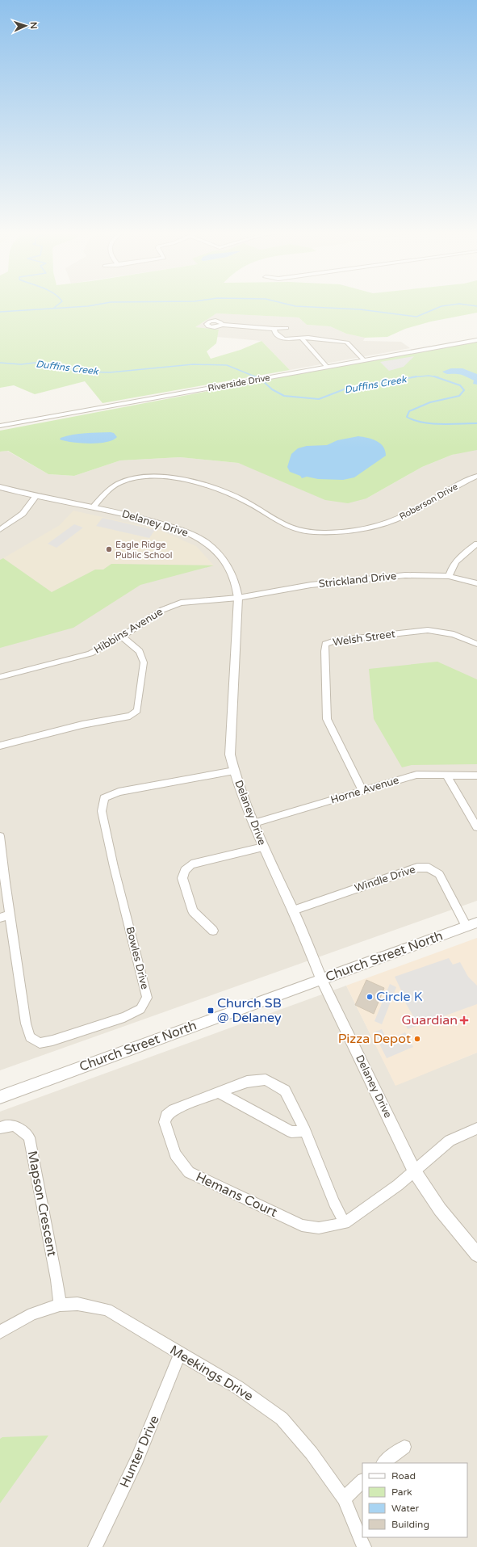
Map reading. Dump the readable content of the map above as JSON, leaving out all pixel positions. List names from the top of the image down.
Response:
{
  "streets": {
    "street": [
      "Riverside Drive",
      "Roberson Drive",
      "Delaney Drive",
      "Strickland Drive",
      "Hibbins Avenue",
      "Welsh Street",
      "Horne Avenue",
      "Windle Drive",
      "Church Street North",
      "Bowles Drive",
      "Hemans Court",
      "Mapson Crescent",
      "Meekings Drive",
      "Hunter Drive"
    ]
  },
  "crossings": [
    ["Roberson Drive", "Delaney Drive"],
    ["Delaney Drive", "Strickland Drive"],
    ["Delaney Drive", "Hibbins Avenue"],
    ["Delaney Drive", "Horne Avenue"],
    ["Delaney Drive", "Windle Drive"],
    ["Delaney Drive", "Church Street North"],
    ["Delaney Drive", "Bowles Drive"],
    ["Delaney Drive", "Hemans Court"],
    ["Strickland Drive", "Hibbins Avenue"],
    ["Welsh Street", "Horne Avenue"],
    ["Windle Drive", "Church Street North"],
    ["Mapson Crescent", "Meekings Drive"],
    ["Meekings Drive", "Hunter Drive"]
  ],
  "water": ["Duffins Creek"],
  "places": {
    "other": ["Eagle Ridge Public School", "Circle K", "Pizza Depot"],
    "transit": ["Church SB @ Delaney"],
    "health": ["Guardian"]
  },
  "legend": [
    "Road",
    "Park",
    "Water",
    "Building"
  ],
  "north": "right"
}
